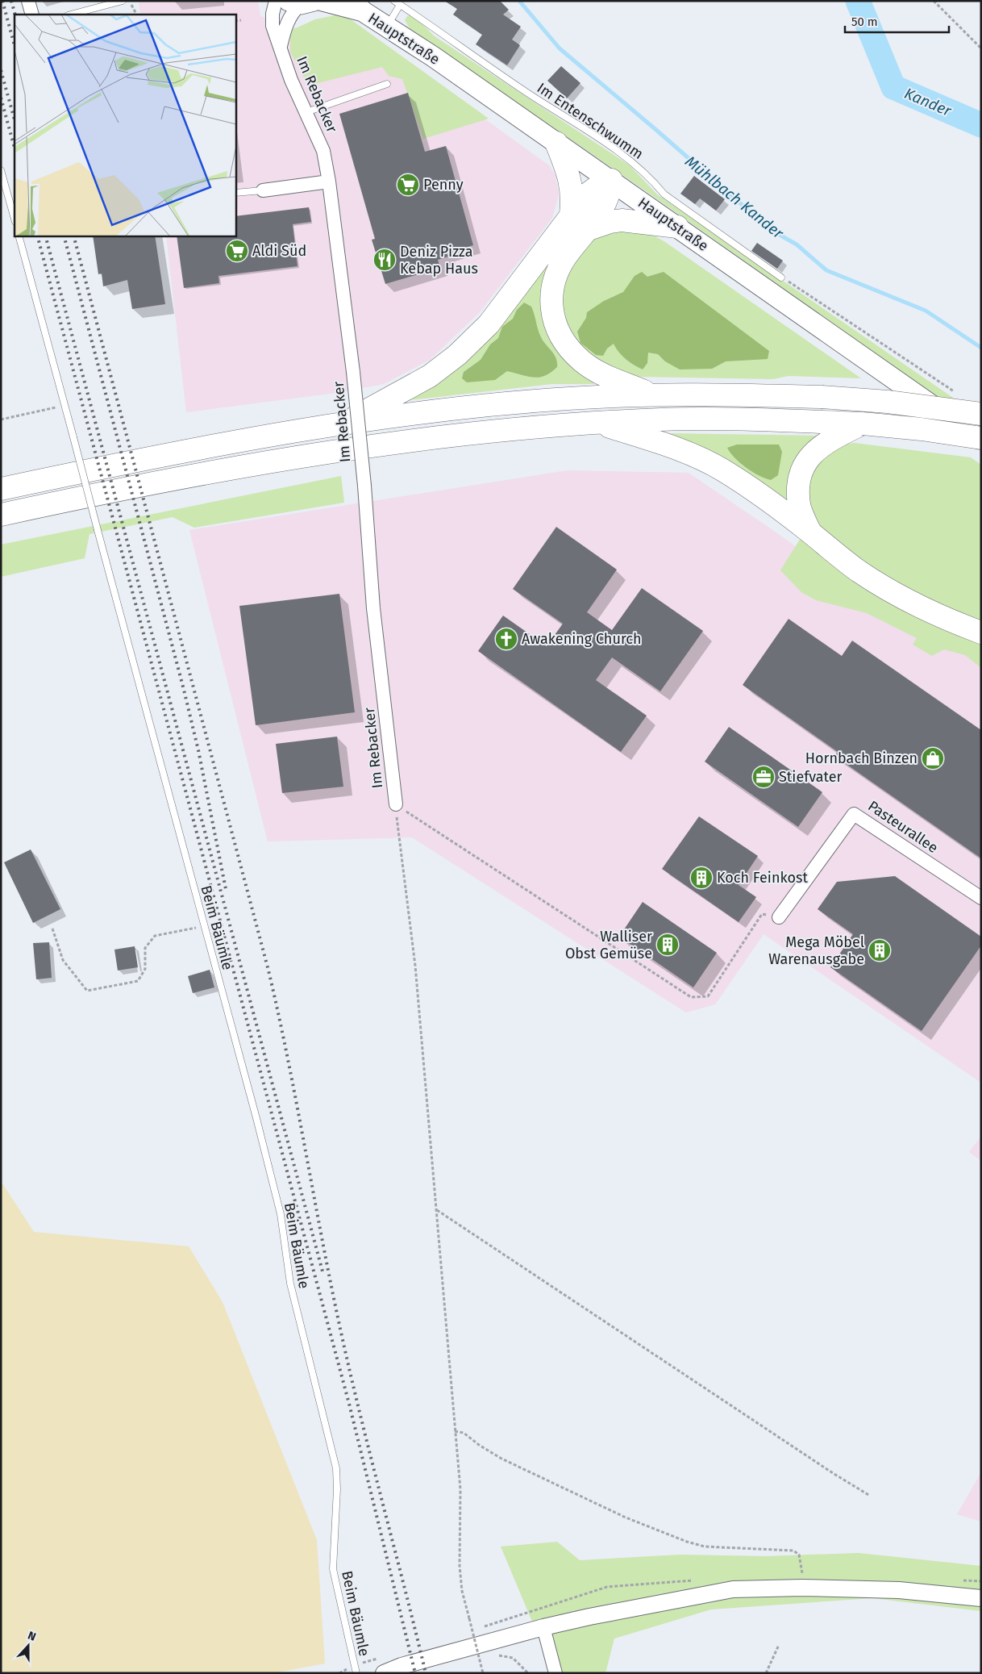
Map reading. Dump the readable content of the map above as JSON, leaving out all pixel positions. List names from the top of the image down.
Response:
{
  "streets": {
    "main road": ["Hauptstraße"],
    "street": ["Im Rebacker", "Pasteurallee"],
    "lane": ["Im Entenschwumm", "Beim Bäumle"]
  },
  "crossings": [
    ["Hauptstraße", "Im Entenschwumm"]
  ],
  "water": ["Kander", "Mühlbach Kander"],
  "places": {
    "supermarket": ["Penny", "Aldi Süd"],
    "restaurant": ["Deniz Pizza Kebap Haus"],
    "church": ["Awakening Church"],
    "shop": ["Hornbach Binzen"],
    "office": ["Stiefvater"],
    "building": ["Koch Feinkost", "Walliser Obst Gemüse", "Mega Möbel Warenausgabe"]
  },
  "scale_bar": "50 m",
  "north": "top"
}
